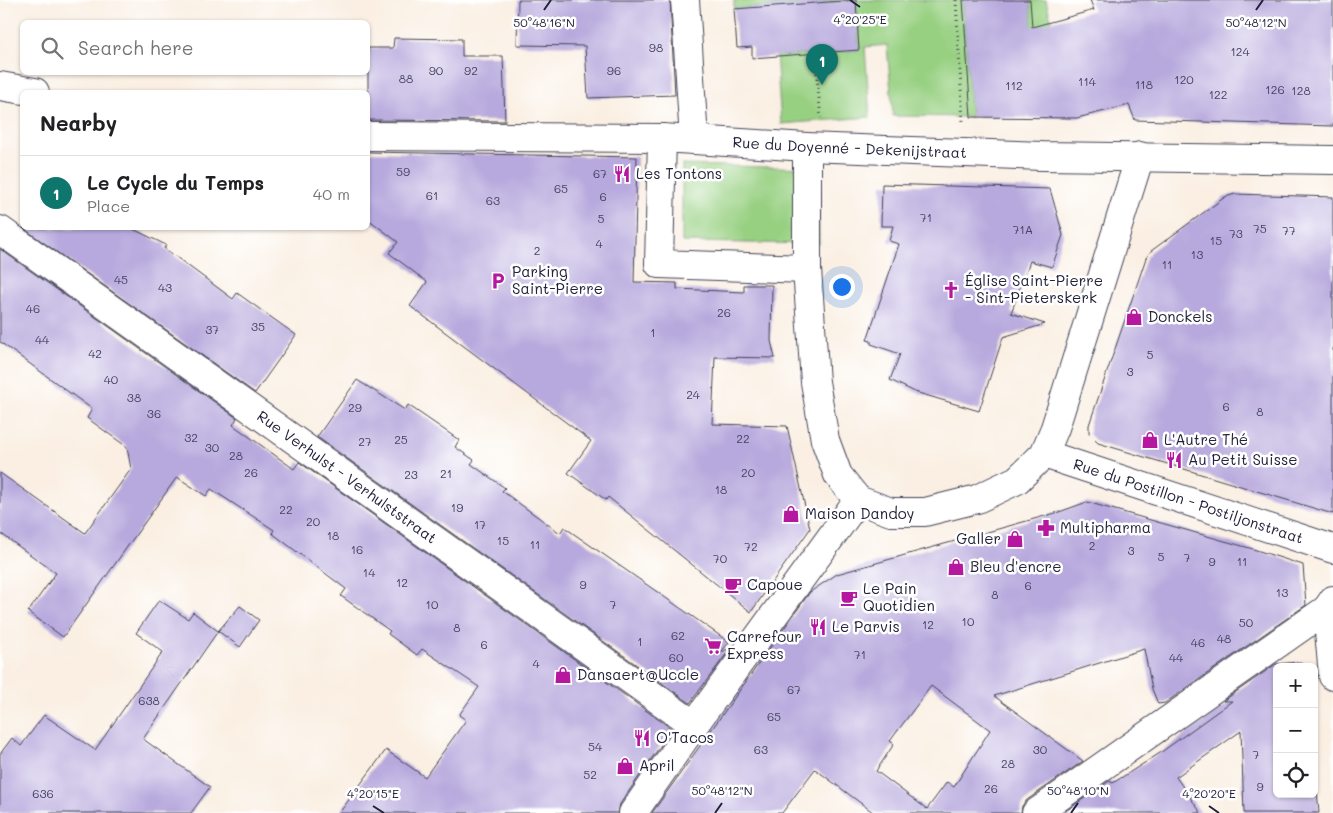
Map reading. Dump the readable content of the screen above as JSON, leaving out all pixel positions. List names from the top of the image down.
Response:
{
  "streets": {
    "street": ["Rue du Doyenné - Dekenijstraat", "Rue Verhulst - Verhulststraat", "Rue du Postillon - Postiljonstraat"]
  },
  "places": {
    "restaurant": [
      "Les Tontons",
      "Au Petit Suisse",
      "Le Parvis",
      "O'Tacos"
    ],
    "parking": ["Parking Saint-Pierre"],
    "church": ["Église Saint-Pierre - Sint-Pieterskerk"],
    "shop": [
      "Donckels",
      "L'Autre Thé",
      "Maison Dandoy",
      "Galler",
      "Bleu d'encre",
      "Dansaert@Uccle",
      "April"
    ],
    "pharmacy": ["Multipharma"],
    "cafe": ["Capoue", "Le Pain Quotidien"],
    "supermarket": ["Carrefour Express"]
  },
  "house_numbers": [
    "98",
    "124",
    "90",
    "92",
    "96",
    "88",
    "120",
    "114",
    "118",
    "112",
    "126",
    "128",
    "122",
    "59",
    "67",
    "65",
    "61",
    "6",
    "63",
    "71",
    "5",
    "75",
    "71A",
    "77",
    "73",
    "15",
    "4",
    "2",
    "13",
    "11",
    "45",
    "43",
    "46",
    "26",
    "35",
    "37",
    "1",
    "44",
    "42",
    "5",
    "3",
    "40",
    "24",
    "38",
    "6",
    "29",
    "8",
    "36",
    "32",
    "22",
    "25",
    "27",
    "30",
    "28",
    "26",
    "20",
    "21",
    "23",
    "18",
    "19",
    "22",
    "20",
    "17",
    "18",
    "15",
    "11",
    "2",
    "72",
    "16",
    "3",
    "5",
    "7",
    "70",
    "9",
    "11",
    "14",
    "12",
    "9",
    "6",
    "13",
    "8",
    "10",
    "7",
    "10",
    "50",
    "12",
    "8",
    "62",
    "48",
    "1",
    "46",
    "6",
    "71",
    "60",
    "44",
    "4",
    "67",
    "638",
    "65",
    "54",
    "63",
    "30",
    "7",
    "28",
    "52",
    "9",
    "26",
    "636"
  ],
  "page": {
    "search": "Search here",
    "pins": "1",
    "heading": "Nearby",
    "list": [
      {
        "mark": "1",
        "name": "Le Cycle du Temps",
        "note": "Place",
        "value": "40 m"
      }
    ],
    "map_buttons": ["+", "−"]
  },
  "coordinates": [
    "4°20'25\"E",
    "50°48'16\"N",
    "50°48'12\"N",
    "50°48'10\"N",
    "4°20'15\"E",
    "4°20'20\"E"
  ]
}
